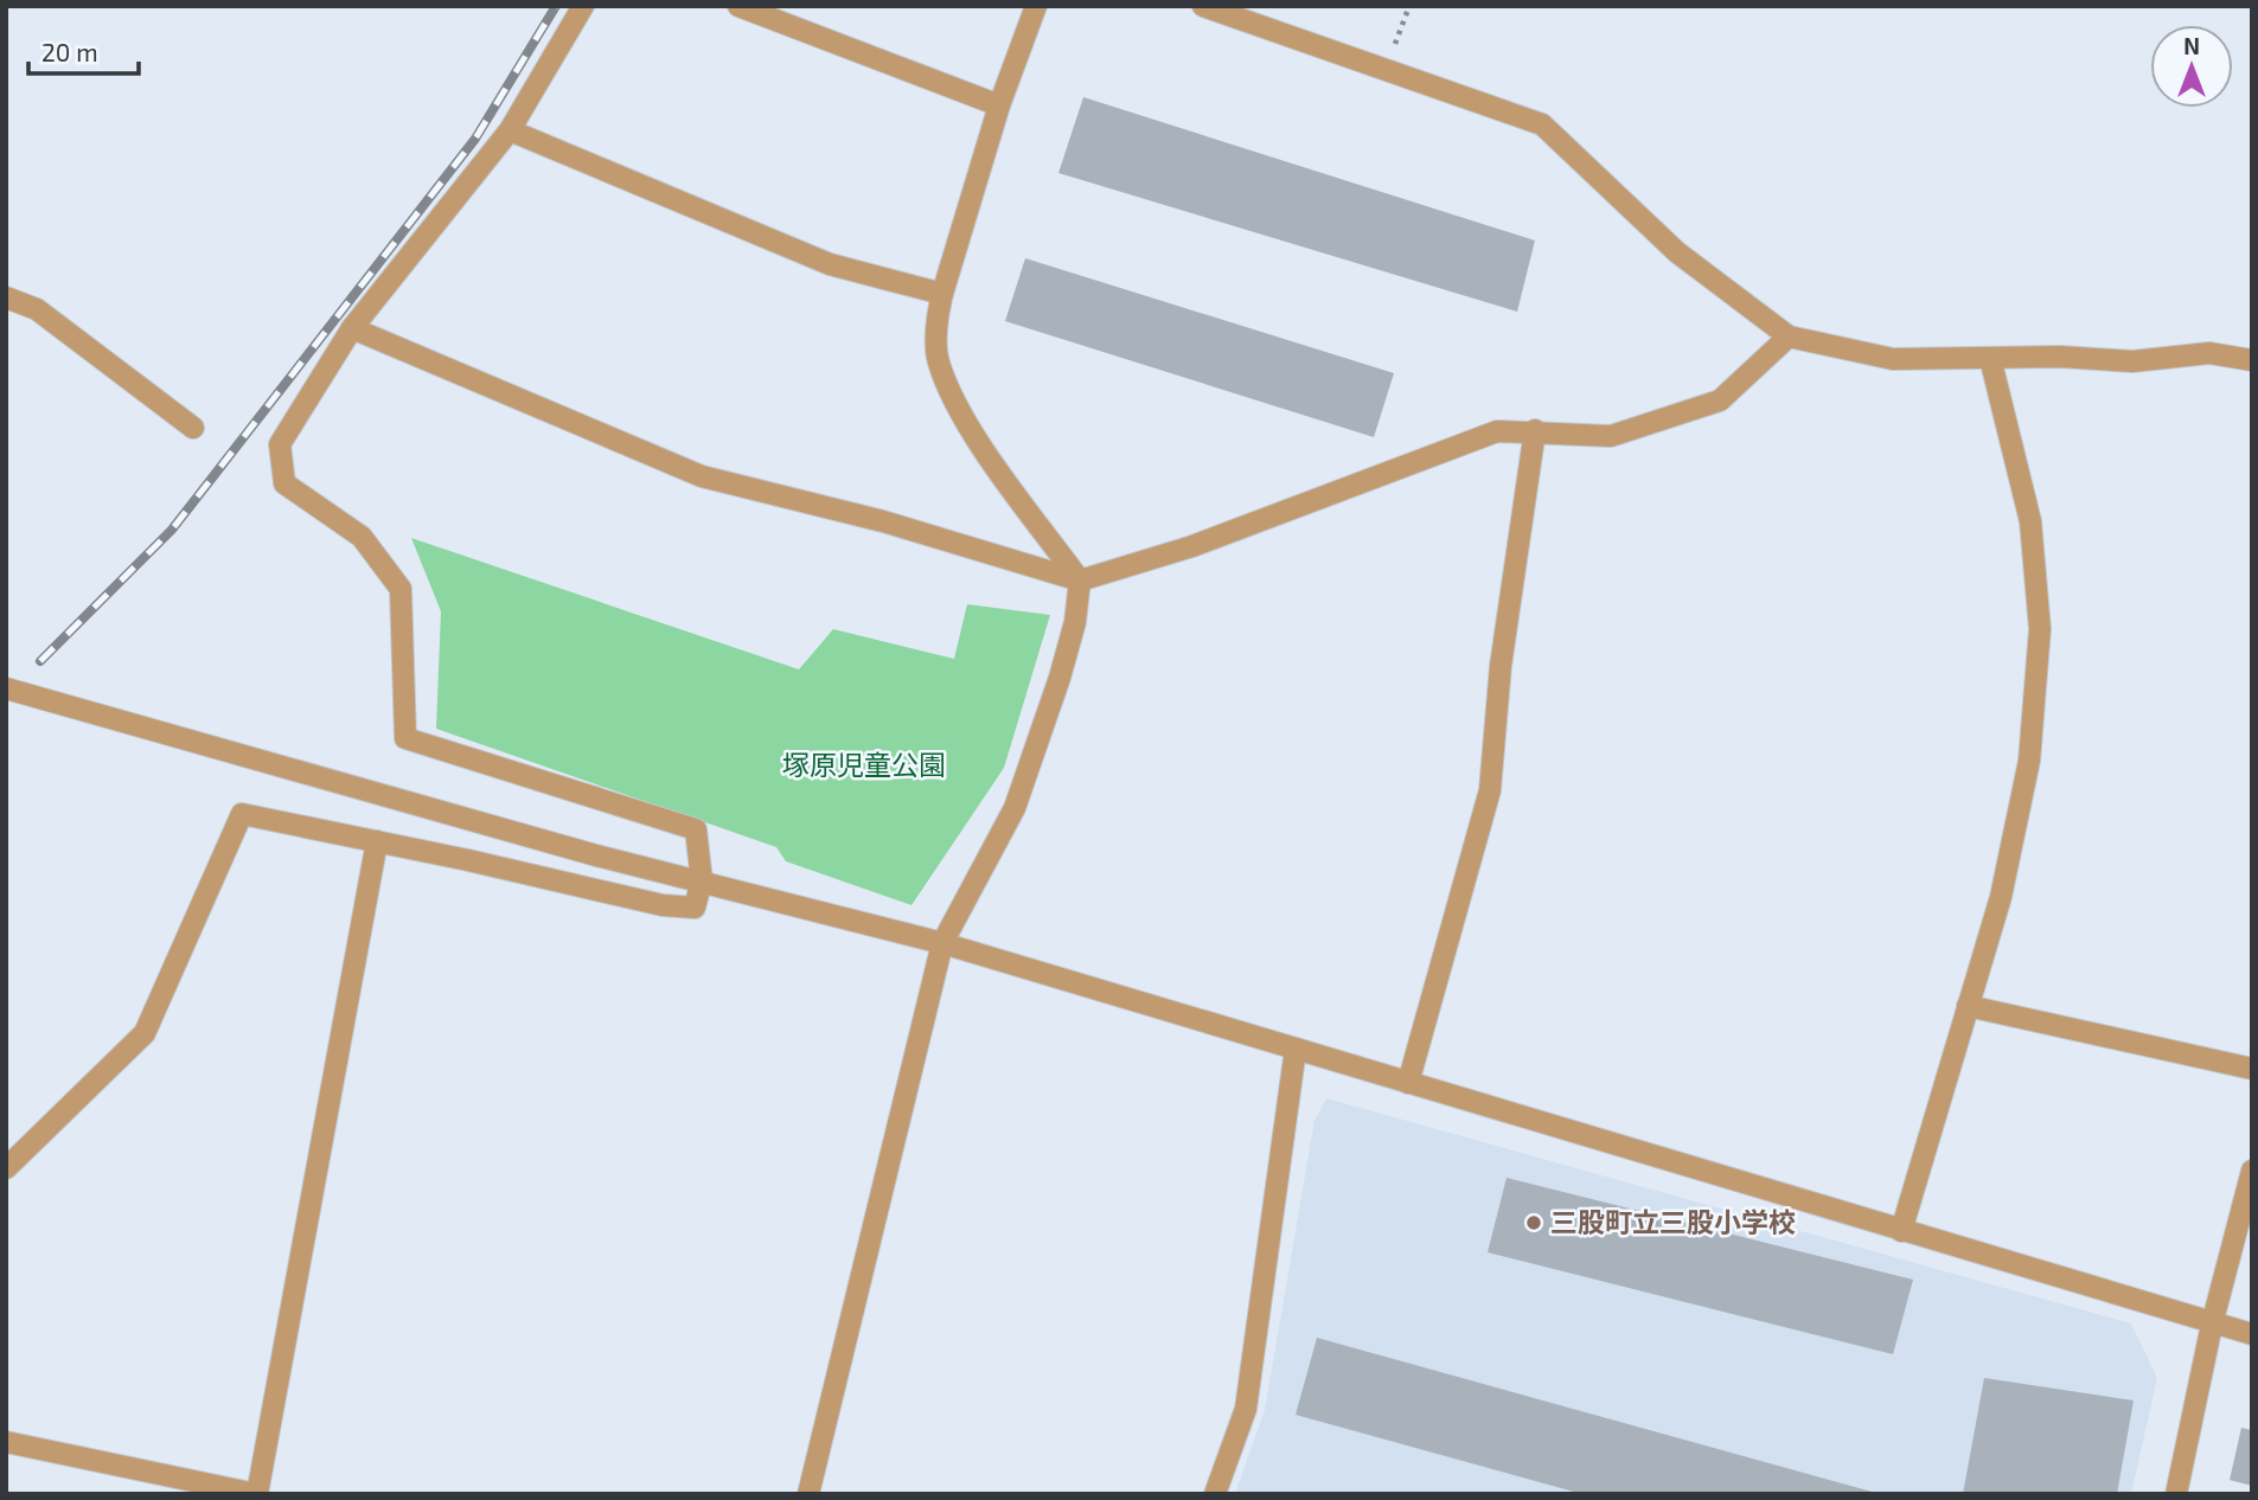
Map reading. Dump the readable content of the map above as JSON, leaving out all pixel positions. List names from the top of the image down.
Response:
{
  "parks": ["塚原児童公園"],
  "places": ["三股町立三股小学校"],
  "scale_bar": "20 m",
  "north": "top"
}
